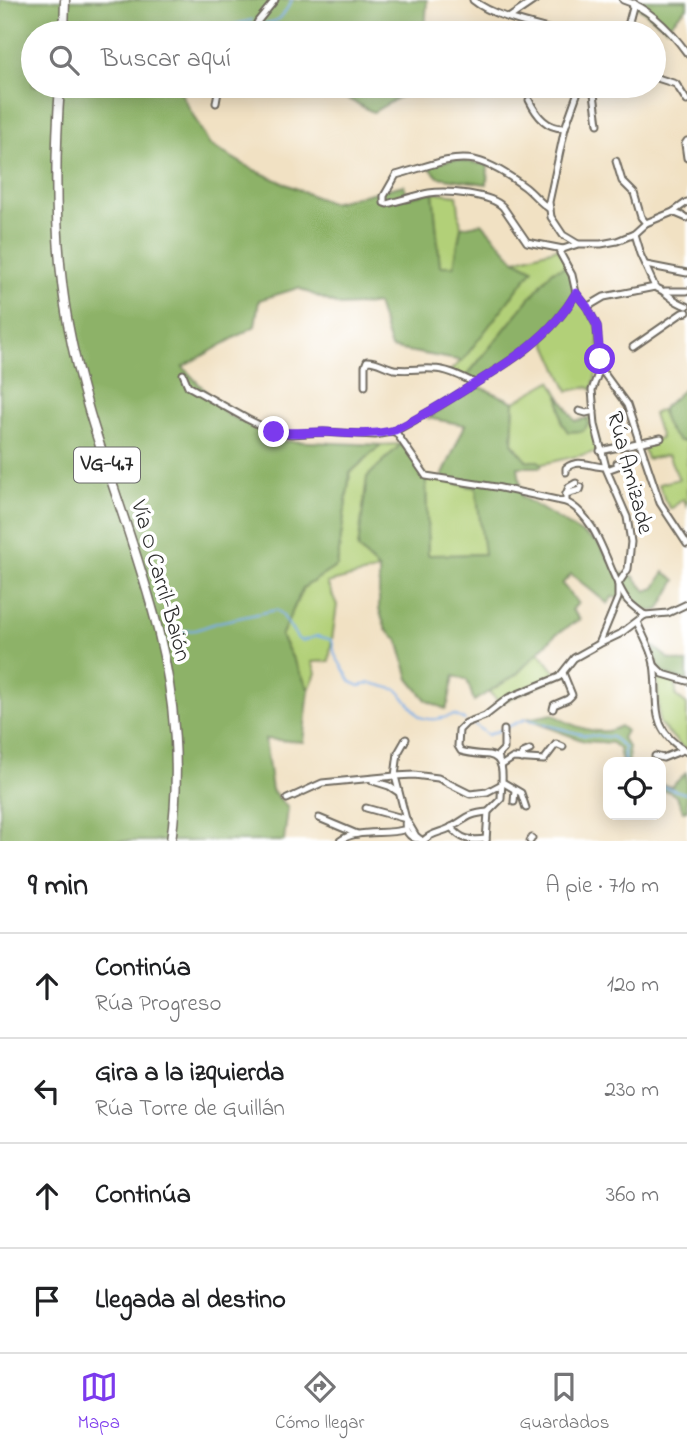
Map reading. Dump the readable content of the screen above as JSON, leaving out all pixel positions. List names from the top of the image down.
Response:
{
  "streets": {
    "highway": ["VG-4.7", "Vía O Carril-Baión"],
    "street": ["Rúa Amizade"]
  },
  "page": {
    "search": "Buscar aquí",
    "heading": ["9 min", "A pie · 710 m"],
    "list": [
      ["Continúa", "Rúa Progreso", "120 m"],
      ["Gira a la izquierda", "Rúa Torre de Guillán", "230 m"],
      ["Continúa", "360 m"],
      "Llegada al destino"
    ],
    "nav": ["Mapa", "Cómo llegar", "Guardados"]
  }
}
